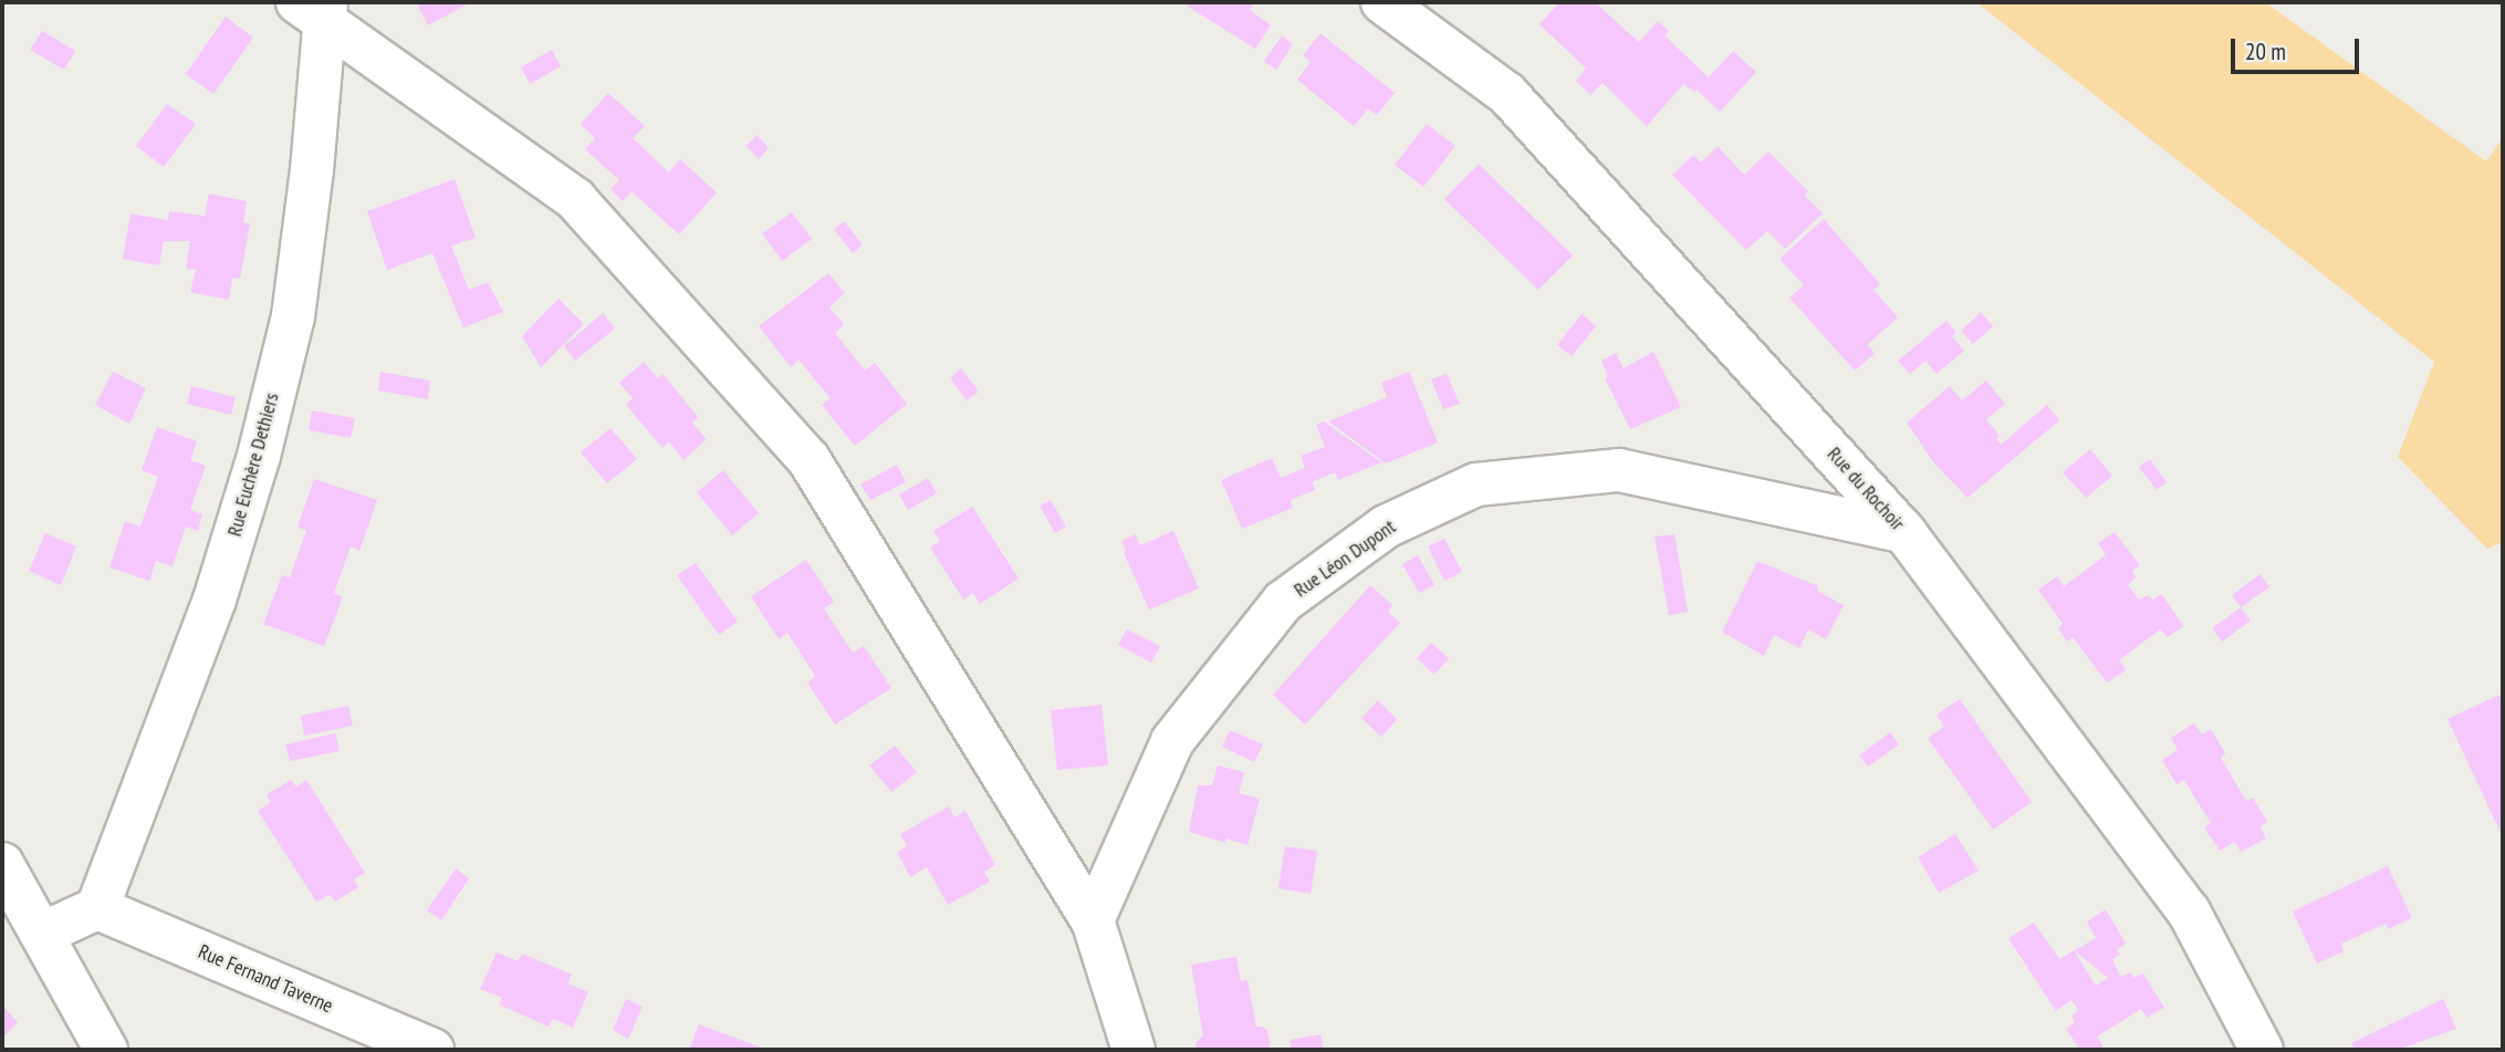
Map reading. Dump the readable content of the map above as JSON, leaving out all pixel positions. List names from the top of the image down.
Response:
{
  "streets": {
    "street": [
      "Rue Euchère Dethiers",
      "Rue du Rochoir",
      "Rue Léon Dupont",
      "Rue Fernand Taverne"
    ]
  },
  "crossings": [
    ["Rue Euchère Dethiers", "Rue Fernand Taverne"],
    ["Rue du Rochoir", "Rue Léon Dupont"]
  ],
  "scale_bar": "20 m"
}
